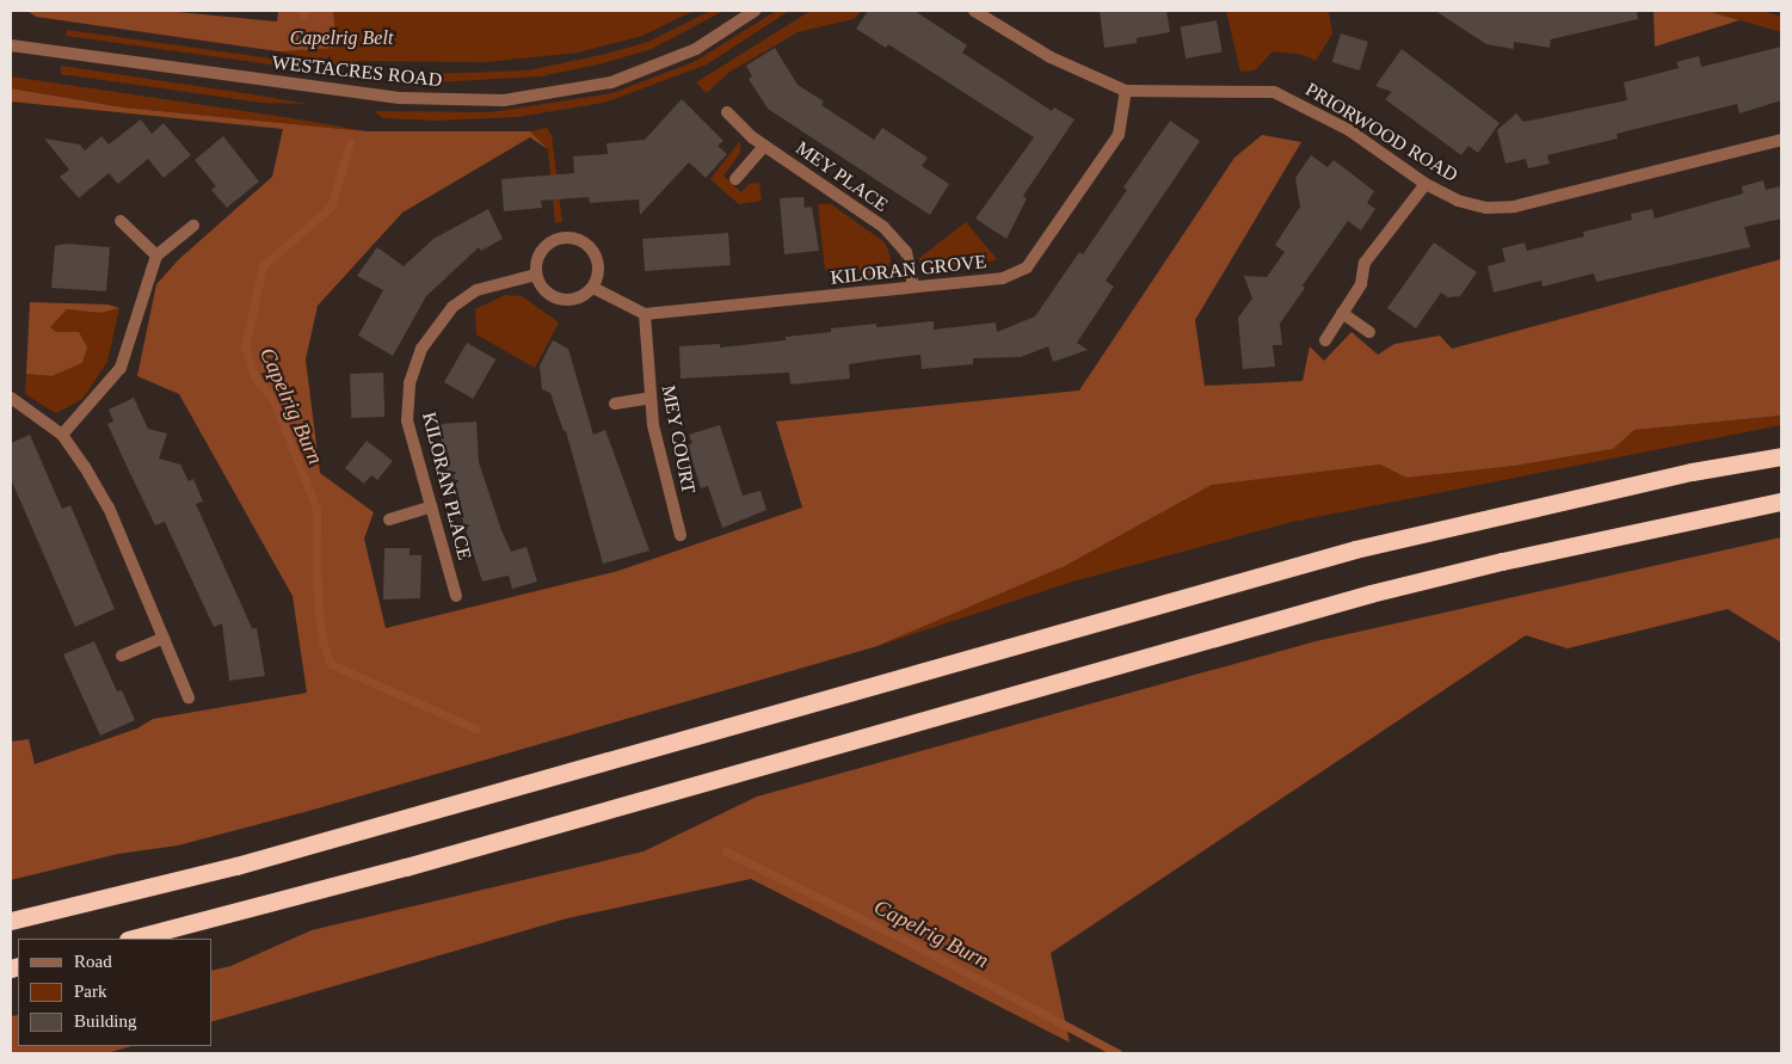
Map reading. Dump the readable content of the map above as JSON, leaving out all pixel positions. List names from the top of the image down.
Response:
{
  "streets": {
    "street": [
      "WESTACRES ROAD",
      "PRIORWOOD ROAD",
      "MEY PLACE",
      "KILORAN GROVE",
      "MEY COURT",
      "KILORAN PLACE"
    ]
  },
  "crossings": [
    ["PRIORWOOD ROAD", "KILORAN GROVE"],
    ["MEY PLACE", "KILORAN GROVE"],
    ["KILORAN GROVE", "MEY COURT"]
  ],
  "water": ["Capelrig Burn"],
  "parks": ["Capelrig Belt"],
  "legend": ["Road", "Park", "Building"]
}
